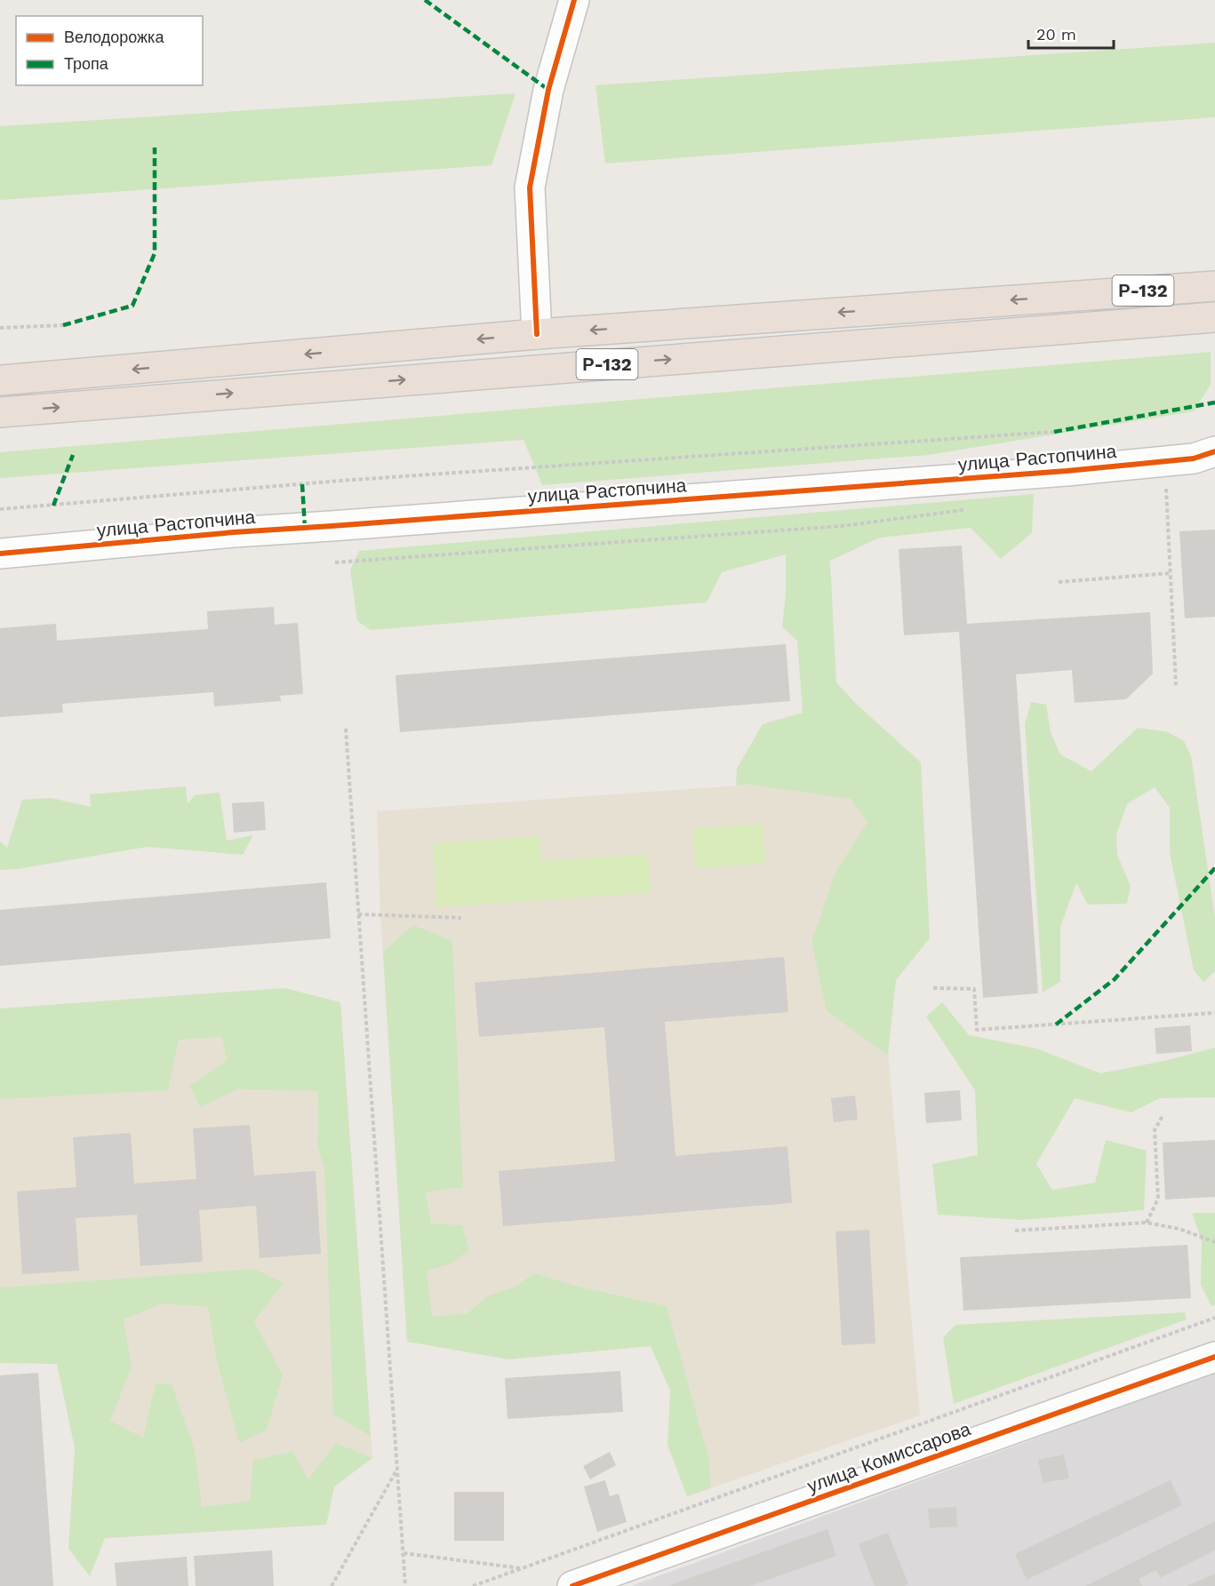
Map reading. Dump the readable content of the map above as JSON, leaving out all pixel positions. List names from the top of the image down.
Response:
{
  "streets": {
    "highway": ["Р-132"],
    "street": ["улица Растопчина", "улица Комиссарова"]
  },
  "legend": ["Велодорожка", "Тропа"],
  "scale_bar": "20 m"
}
